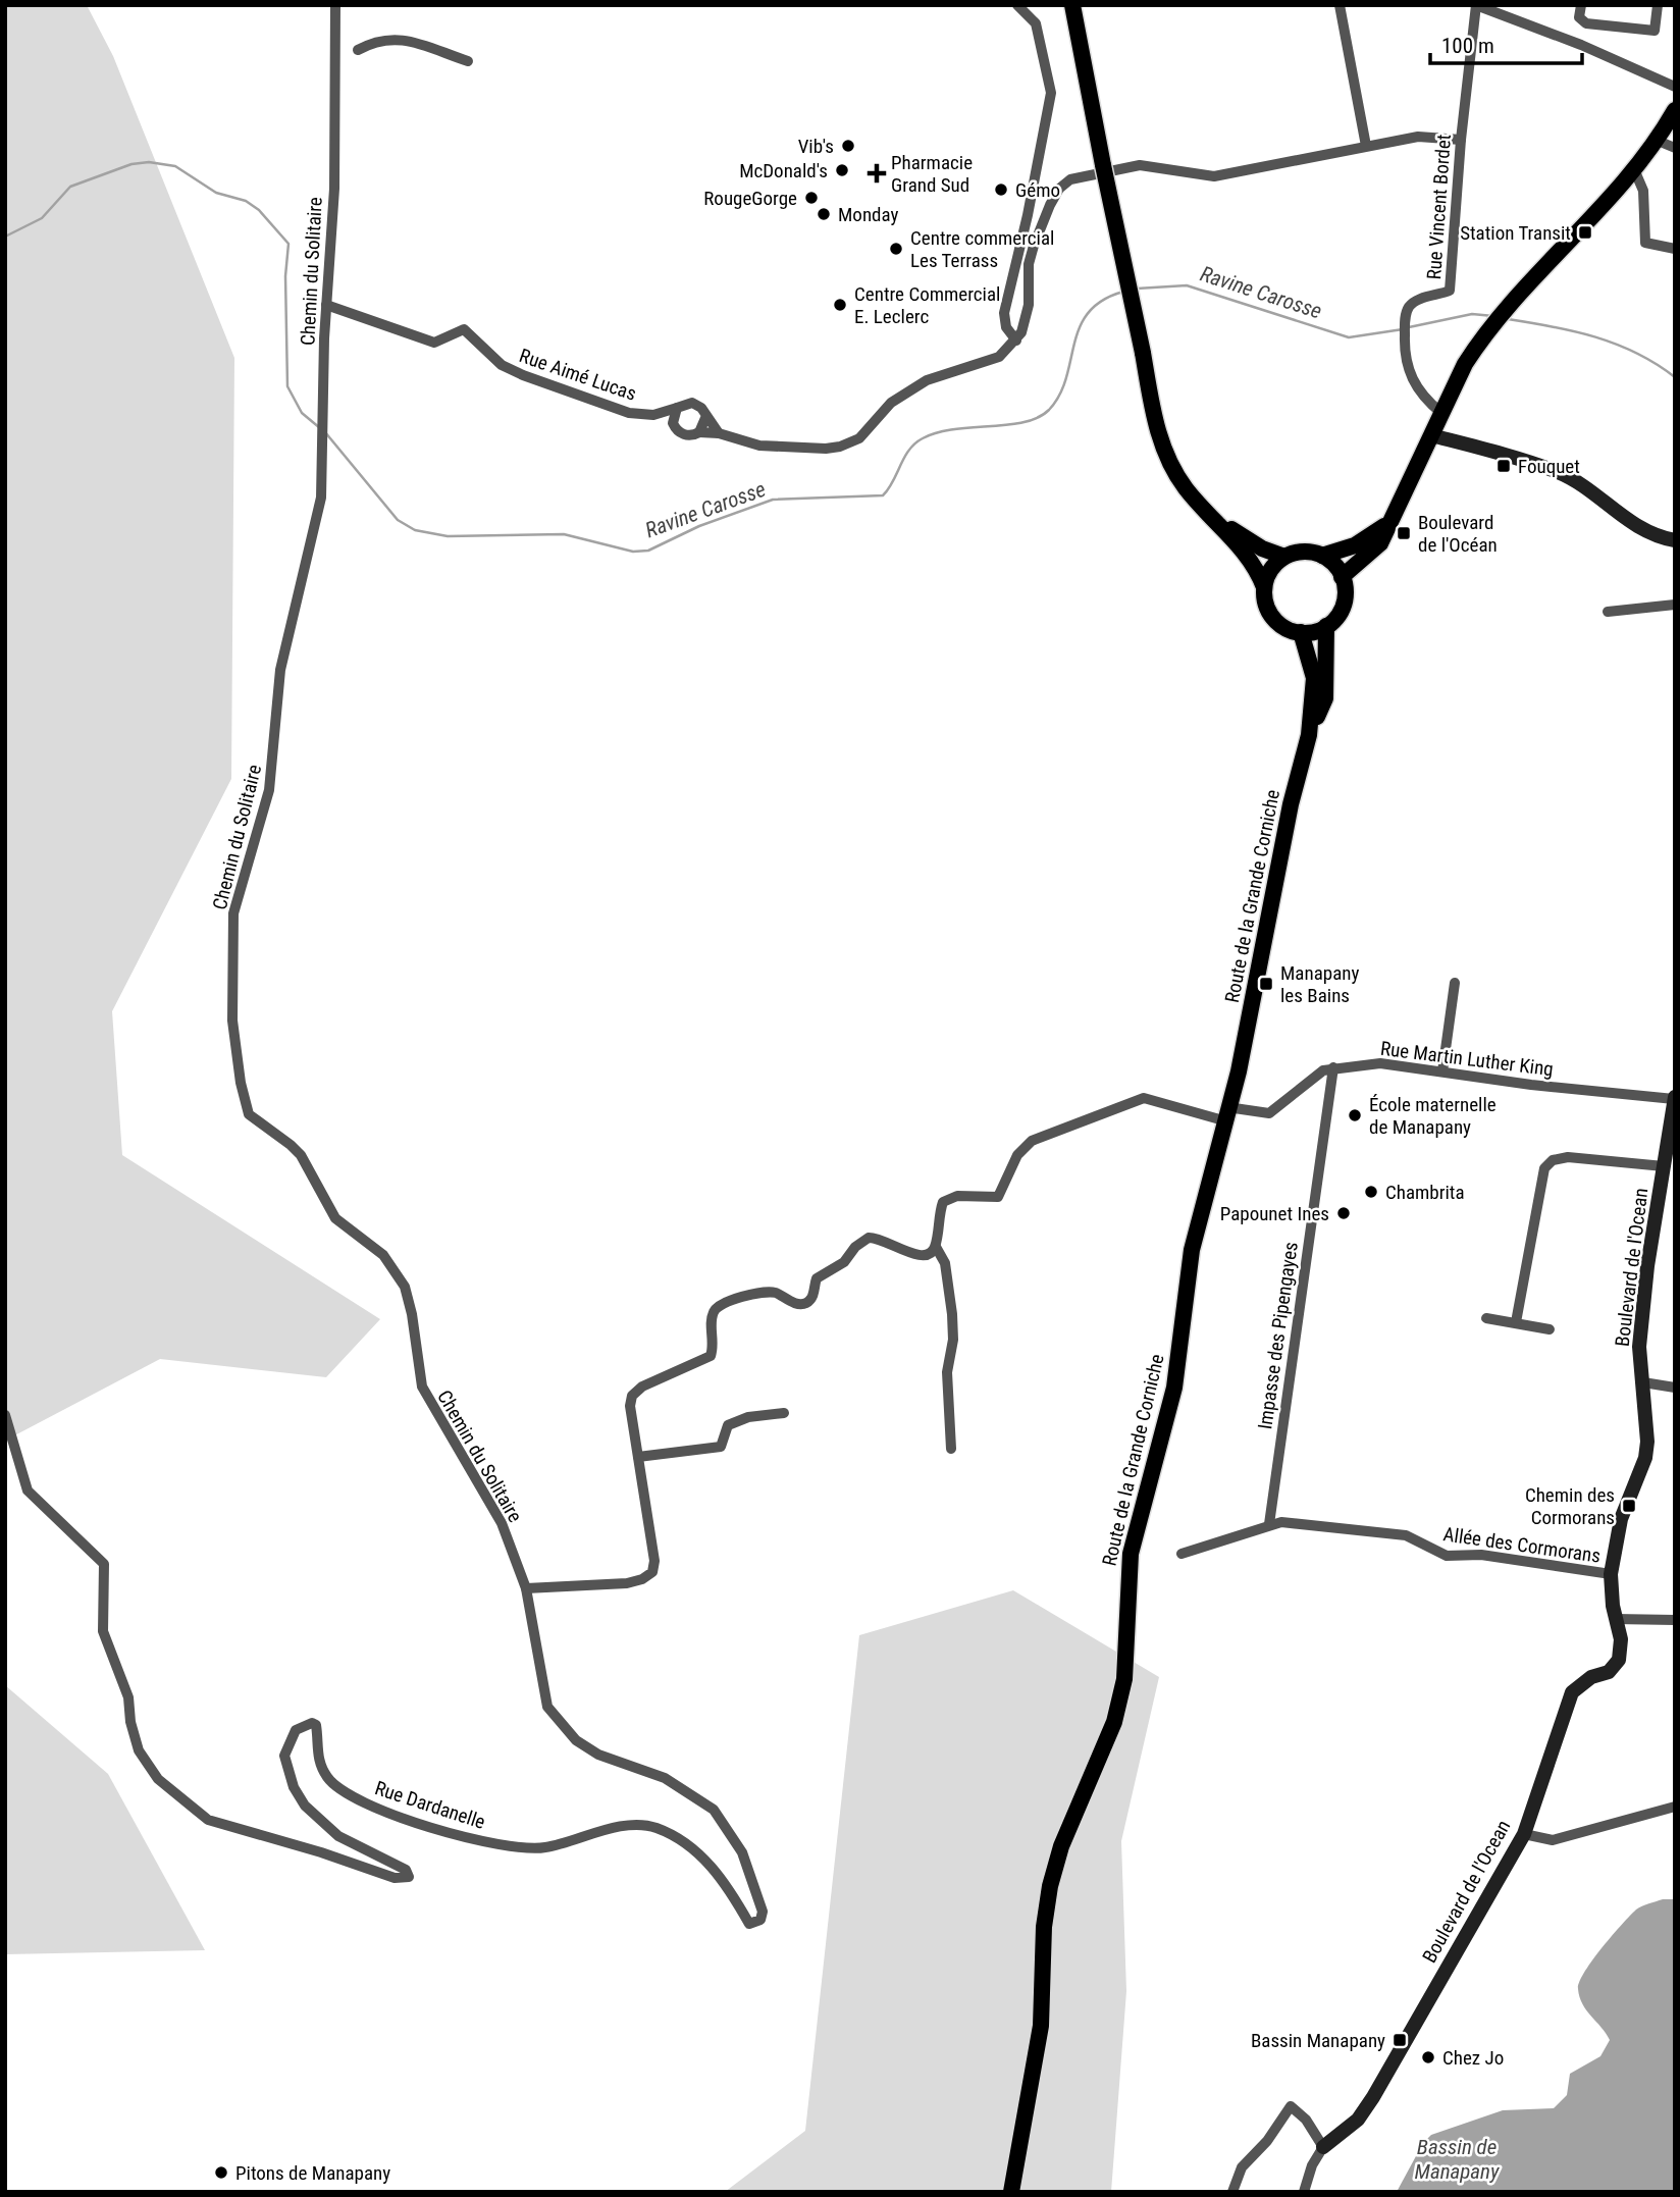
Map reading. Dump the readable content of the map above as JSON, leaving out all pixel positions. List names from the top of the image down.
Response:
{
  "streets": {
    "main road": ["Route de la Grande Corniche"],
    "street": [
      "Rue Vincent Bordet",
      "Chemin du Solitaire",
      "Rue Aimé Lucas",
      "Rue Martin Luther King",
      "Boulevard de l'Ocean",
      "Impasse des Pipengayes",
      "Allée des Cormorans",
      "Rue Dardanelle"
    ]
  },
  "crossings": [
    ["Chemin du Solitaire", "Rue Aimé Lucas"],
    ["Chemin du Solitaire", "Rue Dardanelle"],
    ["Rue Martin Luther King", "Boulevard de l'Ocean"],
    ["Rue Martin Luther King", "Impasse des Pipengayes"],
    ["Boulevard de l'Ocean", "Allée des Cormorans"],
    ["Impasse des Pipengayes", "Allée des Cormorans"]
  ],
  "water": ["Ravine Carosse", "Bassin de Manapany"],
  "places": {
    "other": [
      "Vib's",
      "McDonald's",
      "Gémo",
      "RougeGorge",
      "Monday",
      "Centre commercial Les Terrass",
      "Centre Commercial E. Leclerc",
      "École maternelle de Manapany",
      "Chambrita",
      "Papounet Ines",
      "Chez Jo",
      "Pitons de Manapany"
    ],
    "health": ["Pharmacie Grand Sud"],
    "transit": [
      "Station Transit",
      "Fouquet",
      "Boulevard de l'Océan",
      "Manapany les Bains",
      "Chemin des Cormorans",
      "Bassin Manapany"
    ]
  },
  "scale_bar": "100 m"
}
